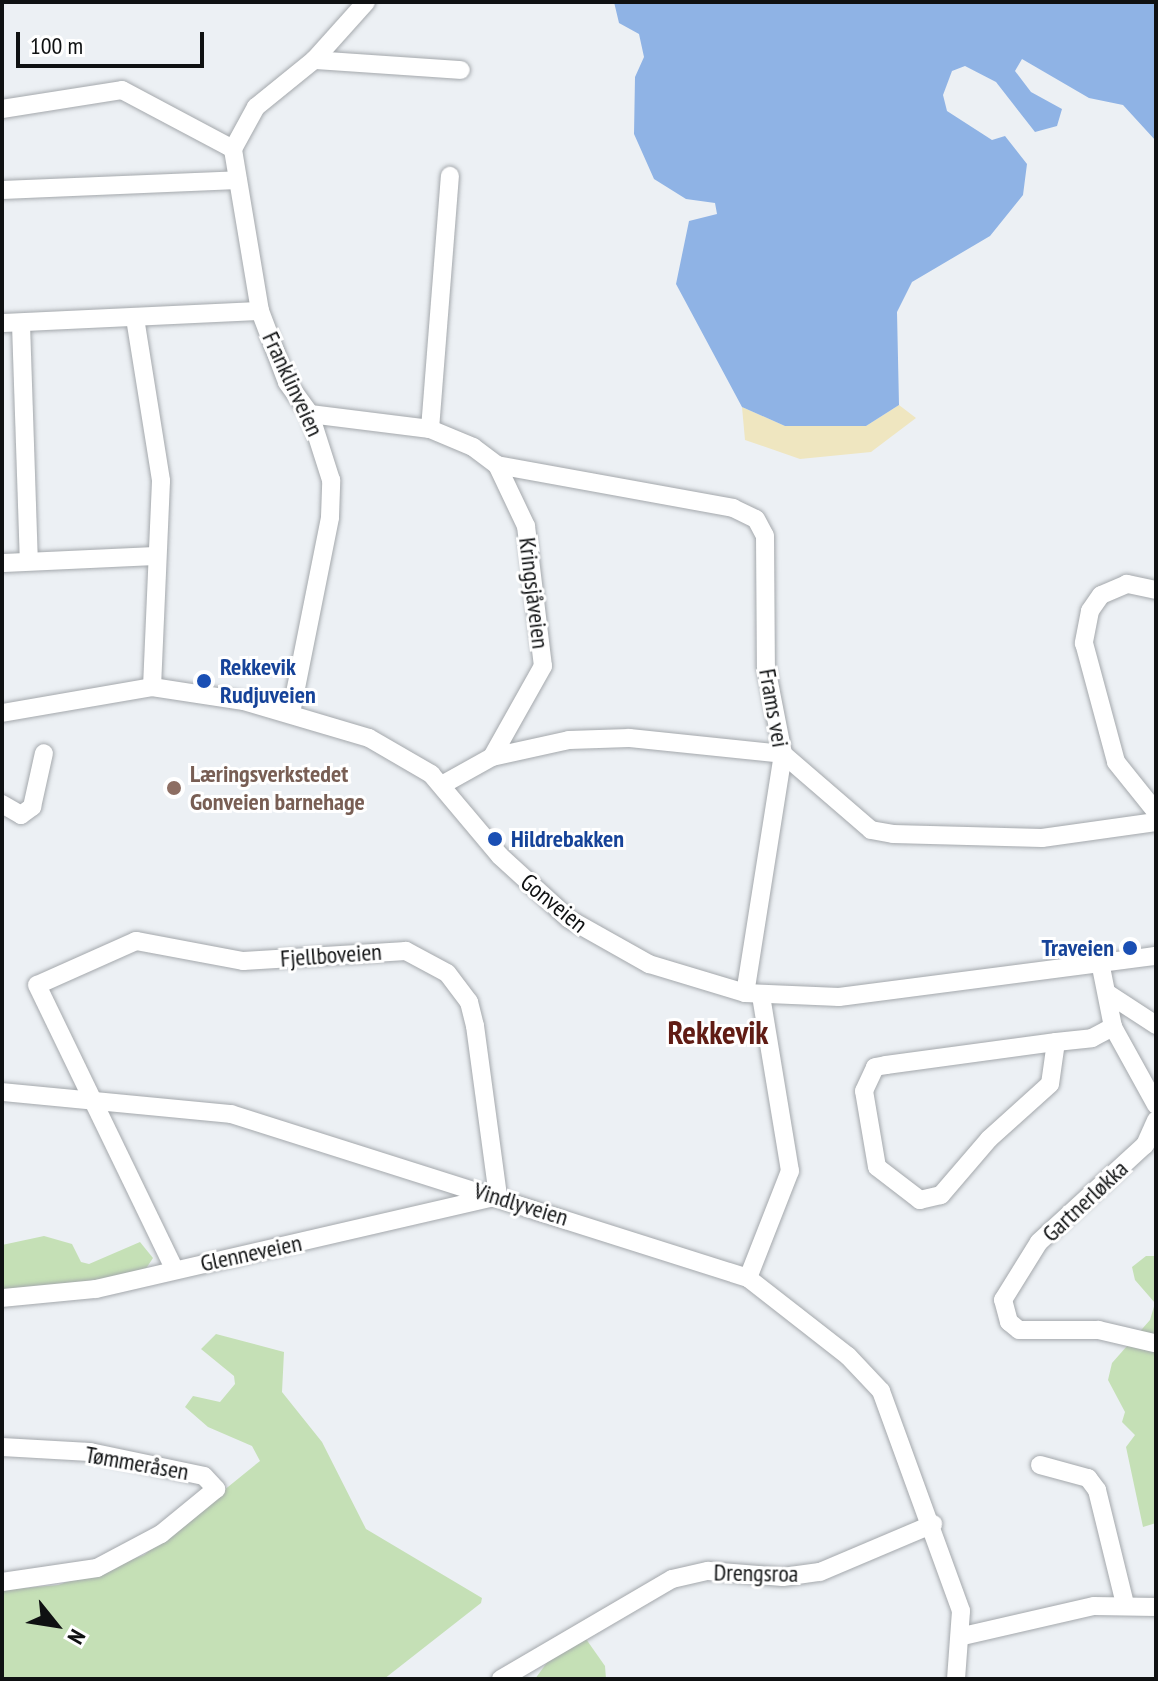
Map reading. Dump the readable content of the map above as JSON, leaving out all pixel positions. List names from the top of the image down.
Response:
{
  "streets": {
    "street": [
      "Franklinveien",
      "Kringsjåveien",
      "Frams vei",
      "Gonveien",
      "Fjellboveien",
      "Gartnerløkka",
      "Vindlyveien",
      "Glenneveien",
      "Tømmeråsen",
      "Drengsroa"
    ]
  },
  "crossings": [
    ["Franklinveien", "Gonveien"],
    ["Kringsjåveien", "Frams vei"],
    ["Frams vei", "Gonveien"],
    ["Fjellboveien", "Vindlyveien"],
    ["Fjellboveien", "Glenneveien"],
    ["Vindlyveien", "Glenneveien"]
  ],
  "districts": ["Rekkevik"],
  "places": [
    "Rekkevik Rudjuveien",
    "Læringsverkstedet Gonveien barnehage",
    "Hildrebakken",
    "Traveien"
  ],
  "scale_bar": "100 m",
  "north": "bottom right"
}
